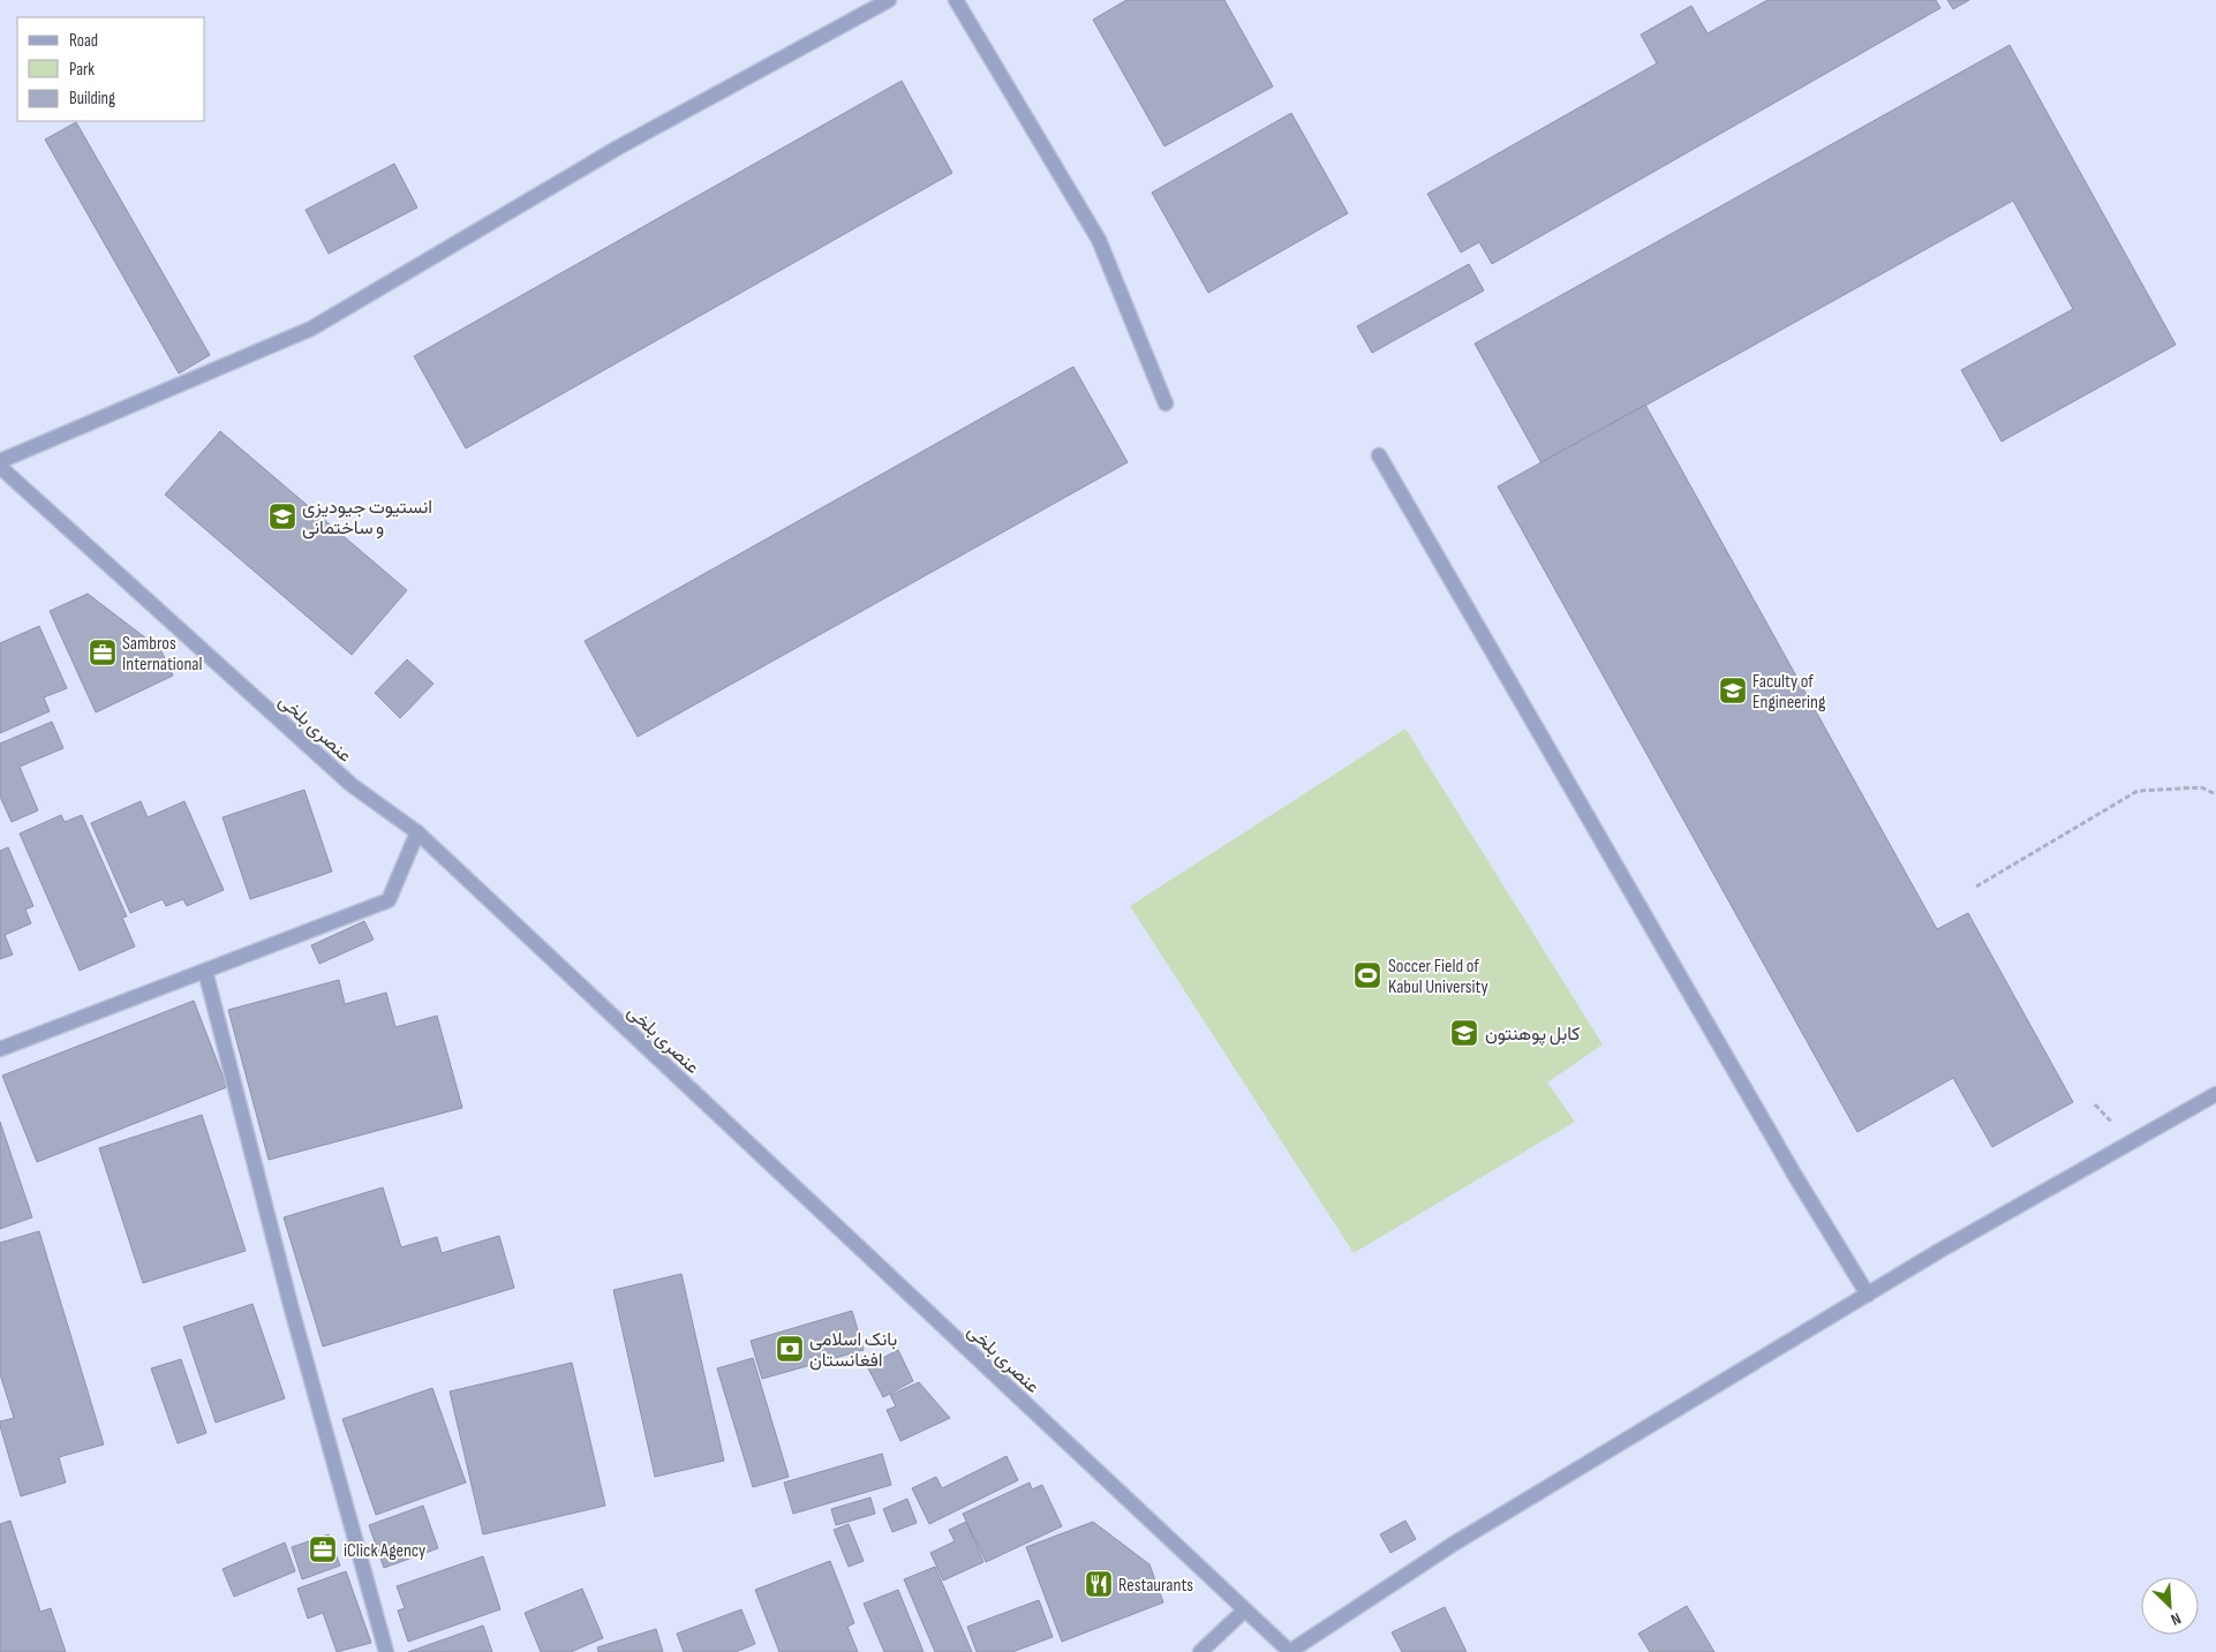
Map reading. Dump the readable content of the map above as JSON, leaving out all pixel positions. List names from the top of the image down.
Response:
{
  "streets": {
    "street": ["عنصری بلخی"]
  },
  "places": {
    "school or university": ["انستیوت جیودیزی و ساختمانی", "Faculty of Engineering", "کابل پوهنتون"],
    "office": ["Sambros International", "iClick Agency"],
    "sports": ["Soccer Field of Kabul University"],
    "bank": ["بانک اسلامی افغانستان"],
    "restaurant": ["Restaurants"]
  },
  "legend": ["Road", "Park", "Building"],
  "north": "bottom right"
}
